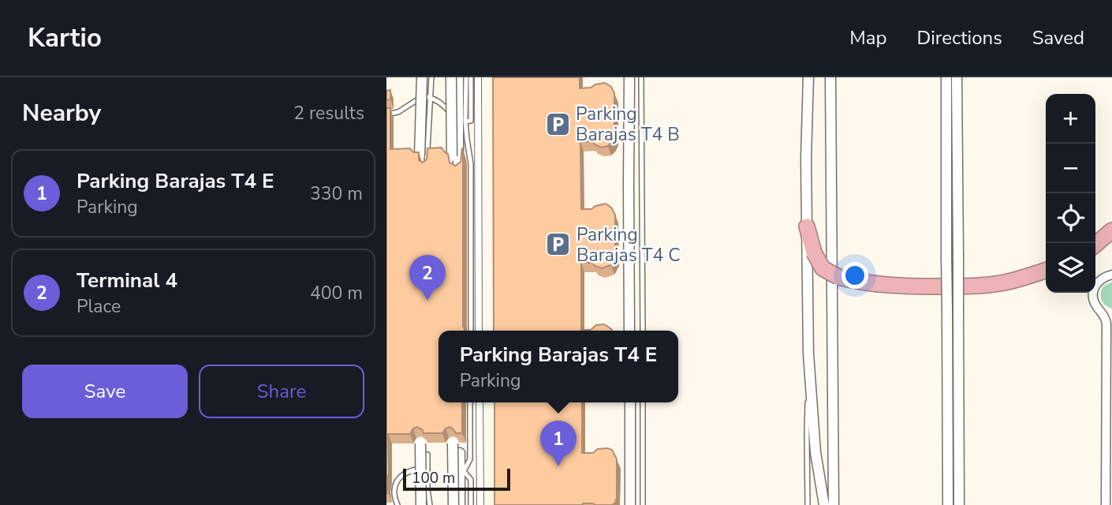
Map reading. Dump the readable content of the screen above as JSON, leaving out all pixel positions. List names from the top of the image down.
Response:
{
  "places": {
    "parking": ["Parking Barajas T4 B", "Parking Barajas T4 C"]
  },
  "scale_bar": "100 m",
  "page": {
    "header": "Kartio",
    "nav": ["Map", "Directions", "Saved"],
    "heading": ["Nearby", "2 results"],
    "map_buttons": ["+", "−"],
    "list": [
      {
        "mark": "1",
        "name": "Parking Barajas T4 E",
        "note": "Parking",
        "value": "330 m"
      },
      {
        "mark": "2",
        "name": "Terminal 4",
        "note": "Place",
        "value": "400 m"
      }
    ],
    "pins": ["2", "1"],
    "popup": ["Parking Barajas T4 E", "Parking"],
    "buttons": ["Save", "Share"],
    "scale": "100 m"
  }
}
